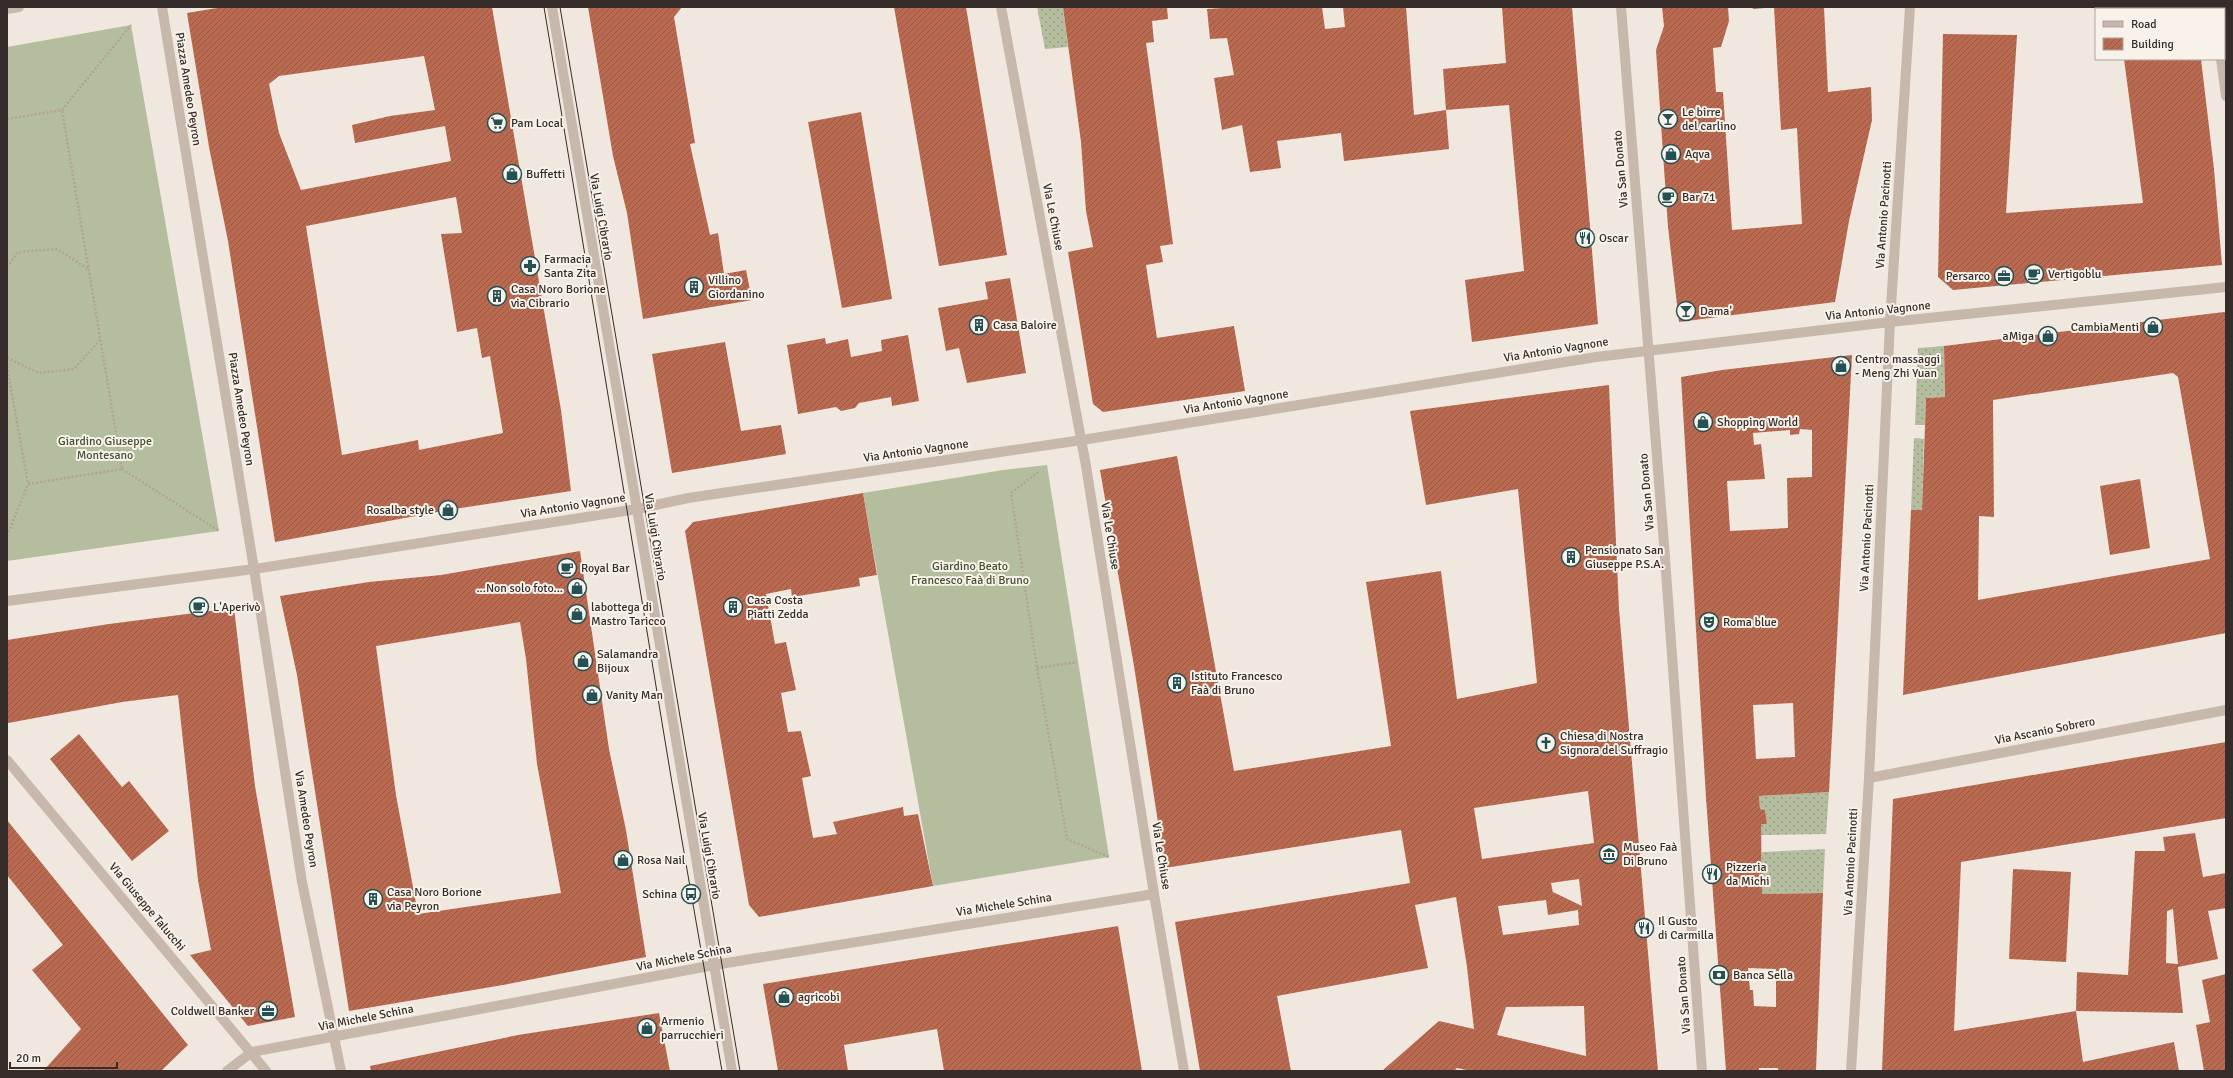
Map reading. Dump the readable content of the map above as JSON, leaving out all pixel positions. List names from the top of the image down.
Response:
{
  "streets": {
    "street": [
      "Piazza Amedeo Peyron",
      "Via San Donato",
      "Via Antonio Pacinotti",
      "Via Luigi Cibrario",
      "Via Le Chiuse",
      "Via Antonio Vagnone",
      "Via Ascanio Sobrero",
      "Via Amedeo Peyron",
      "Via Michele Schina",
      "Via Giuseppe Talucchi"
    ]
  },
  "crossings": [
    ["Piazza Amedeo Peyron", "Via Antonio Vagnone"],
    ["Piazza Amedeo Peyron", "Via Amedeo Peyron"],
    ["Via San Donato", "Via Antonio Vagnone"],
    ["Via Antonio Pacinotti", "Via Antonio Vagnone"],
    ["Via Antonio Pacinotti", "Via Ascanio Sobrero"],
    ["Via Luigi Cibrario", "Via Antonio Vagnone"],
    ["Via Luigi Cibrario", "Via Michele Schina"],
    ["Via Le Chiuse", "Via Antonio Vagnone"],
    ["Via Le Chiuse", "Via Michele Schina"],
    ["Via Antonio Vagnone", "Via Amedeo Peyron"],
    ["Via Amedeo Peyron", "Via Michele Schina"],
    ["Via Michele Schina", "Via Giuseppe Talucchi"]
  ],
  "parks": ["Giardino Giuseppe Montesano", "Giardino Beato Francesco Faà di Bruno"],
  "places": {
    "bar": ["Le birre del carlino", "Dama'"],
    "supermarket": ["Pam Local"],
    "shop": [
      "Aqva",
      "Buffetti",
      "CambiaMenti",
      "aMiga",
      "Centro massaggi - Meng Zhi Yuan",
      "Shopping World",
      "Rosalba style",
      "...Non solo foto...",
      "labottega di Mastro Taricco",
      "Salamandra Bijoux",
      "Vanity Man",
      "Rosa Nail",
      "agricobi",
      "Armenio parrucchieri"
    ],
    "cafe": [
      "Bar 71",
      "Vertigoblu",
      "Royal Bar",
      "L'Aperivò"
    ],
    "restaurant": ["Oscar", "Pizzeria da Michi", "Il Gusto di Carmilla"],
    "pharmacy": ["Farmacia Santa Zita"],
    "office": ["Persarco", "Coldwell Banker"],
    "building": [
      "Villino Giordanino",
      "Casa Noro Borione via Cibrario",
      "Casa Baloire",
      "Pensionato San Giuseppe P.S.A.",
      "Casa Costa Piatti Zedda",
      "Istituto Francesco Faà di Bruno",
      "Casa Noro Borione via Peyron"
    ],
    "theatre": ["Roma blue"],
    "church": ["Chiesa di Nostra Signora del Suffragio"],
    "museum": ["Museo Faà Di Bruno"],
    "bus stop": ["Schina"],
    "bank": ["Banca Sella"]
  },
  "legend": ["Road", "Building"],
  "scale_bar": "20 m"
}
